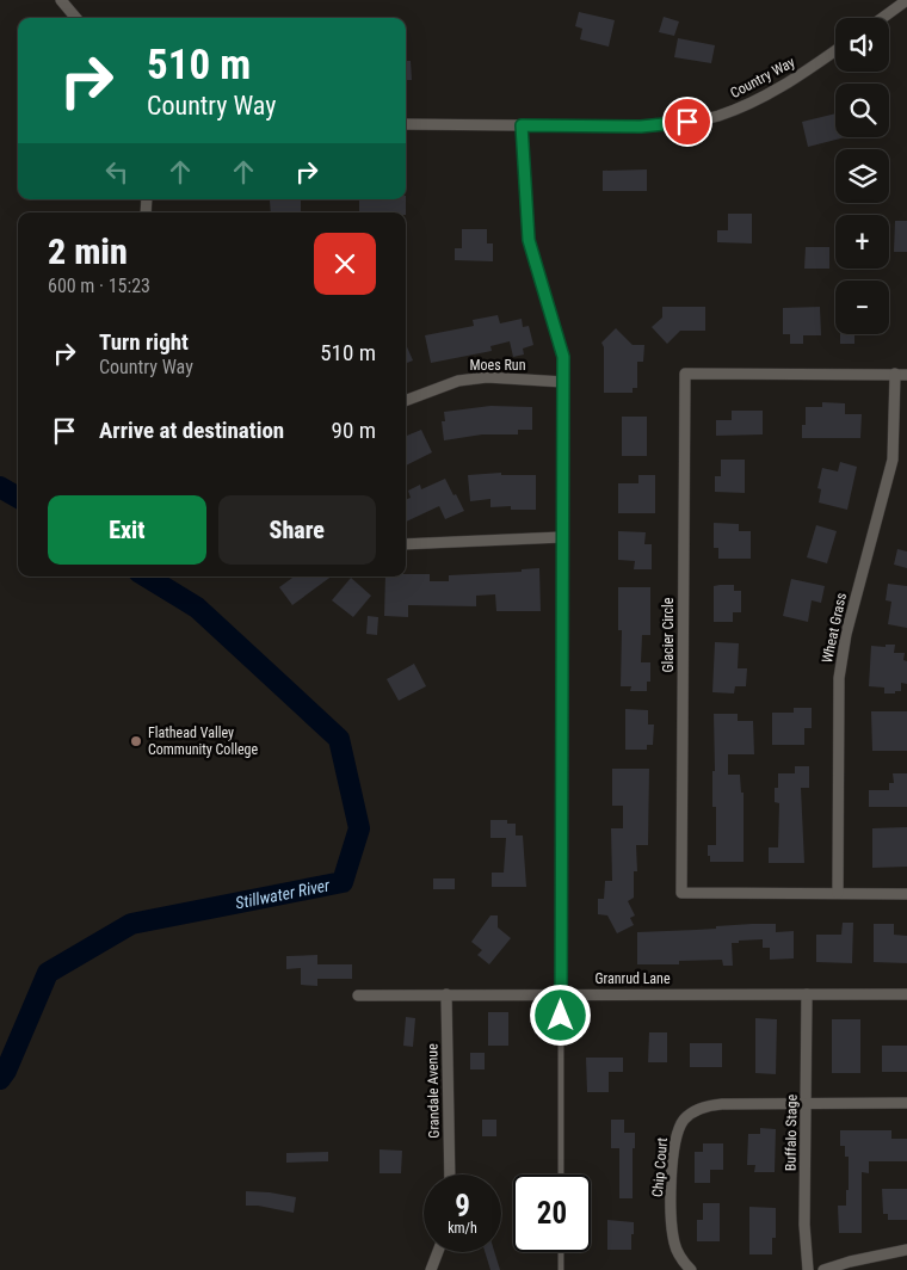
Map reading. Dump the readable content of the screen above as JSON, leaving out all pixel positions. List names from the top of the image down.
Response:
{
  "streets": {
    "street": [
      "Country Way",
      "Moes Run",
      "Wheat Grass",
      "Glacier Circle",
      "Granrud Lane",
      "Grandale Avenue",
      "Buffalo Stage",
      "Chip Court"
    ]
  },
  "crossings": [
    ["Wheat Grass", "Glacier Circle"],
    ["Granrud Lane", "Grandale Avenue"],
    ["Granrud Lane", "Buffalo Stage"],
    ["Buffalo Stage", "Chip Court"]
  ],
  "water": ["Stillwater River"],
  "places": ["Flathead Valley Community College"],
  "page": {
    "map_buttons": ["+", "−"],
    "turn": ["510 m", "Country Way"],
    "heading": ["2 min", "600 m · 15:23"],
    "list": [
      {
        "name": "Turn right",
        "note": "Country Way",
        "value": "510 m"
      },
      {
        "name": "Arrive at destination",
        "value": "90 m"
      }
    ],
    "buttons": ["Exit", "Share"],
    "speed": "9 km/h",
    "limit": "20"
  }
}
